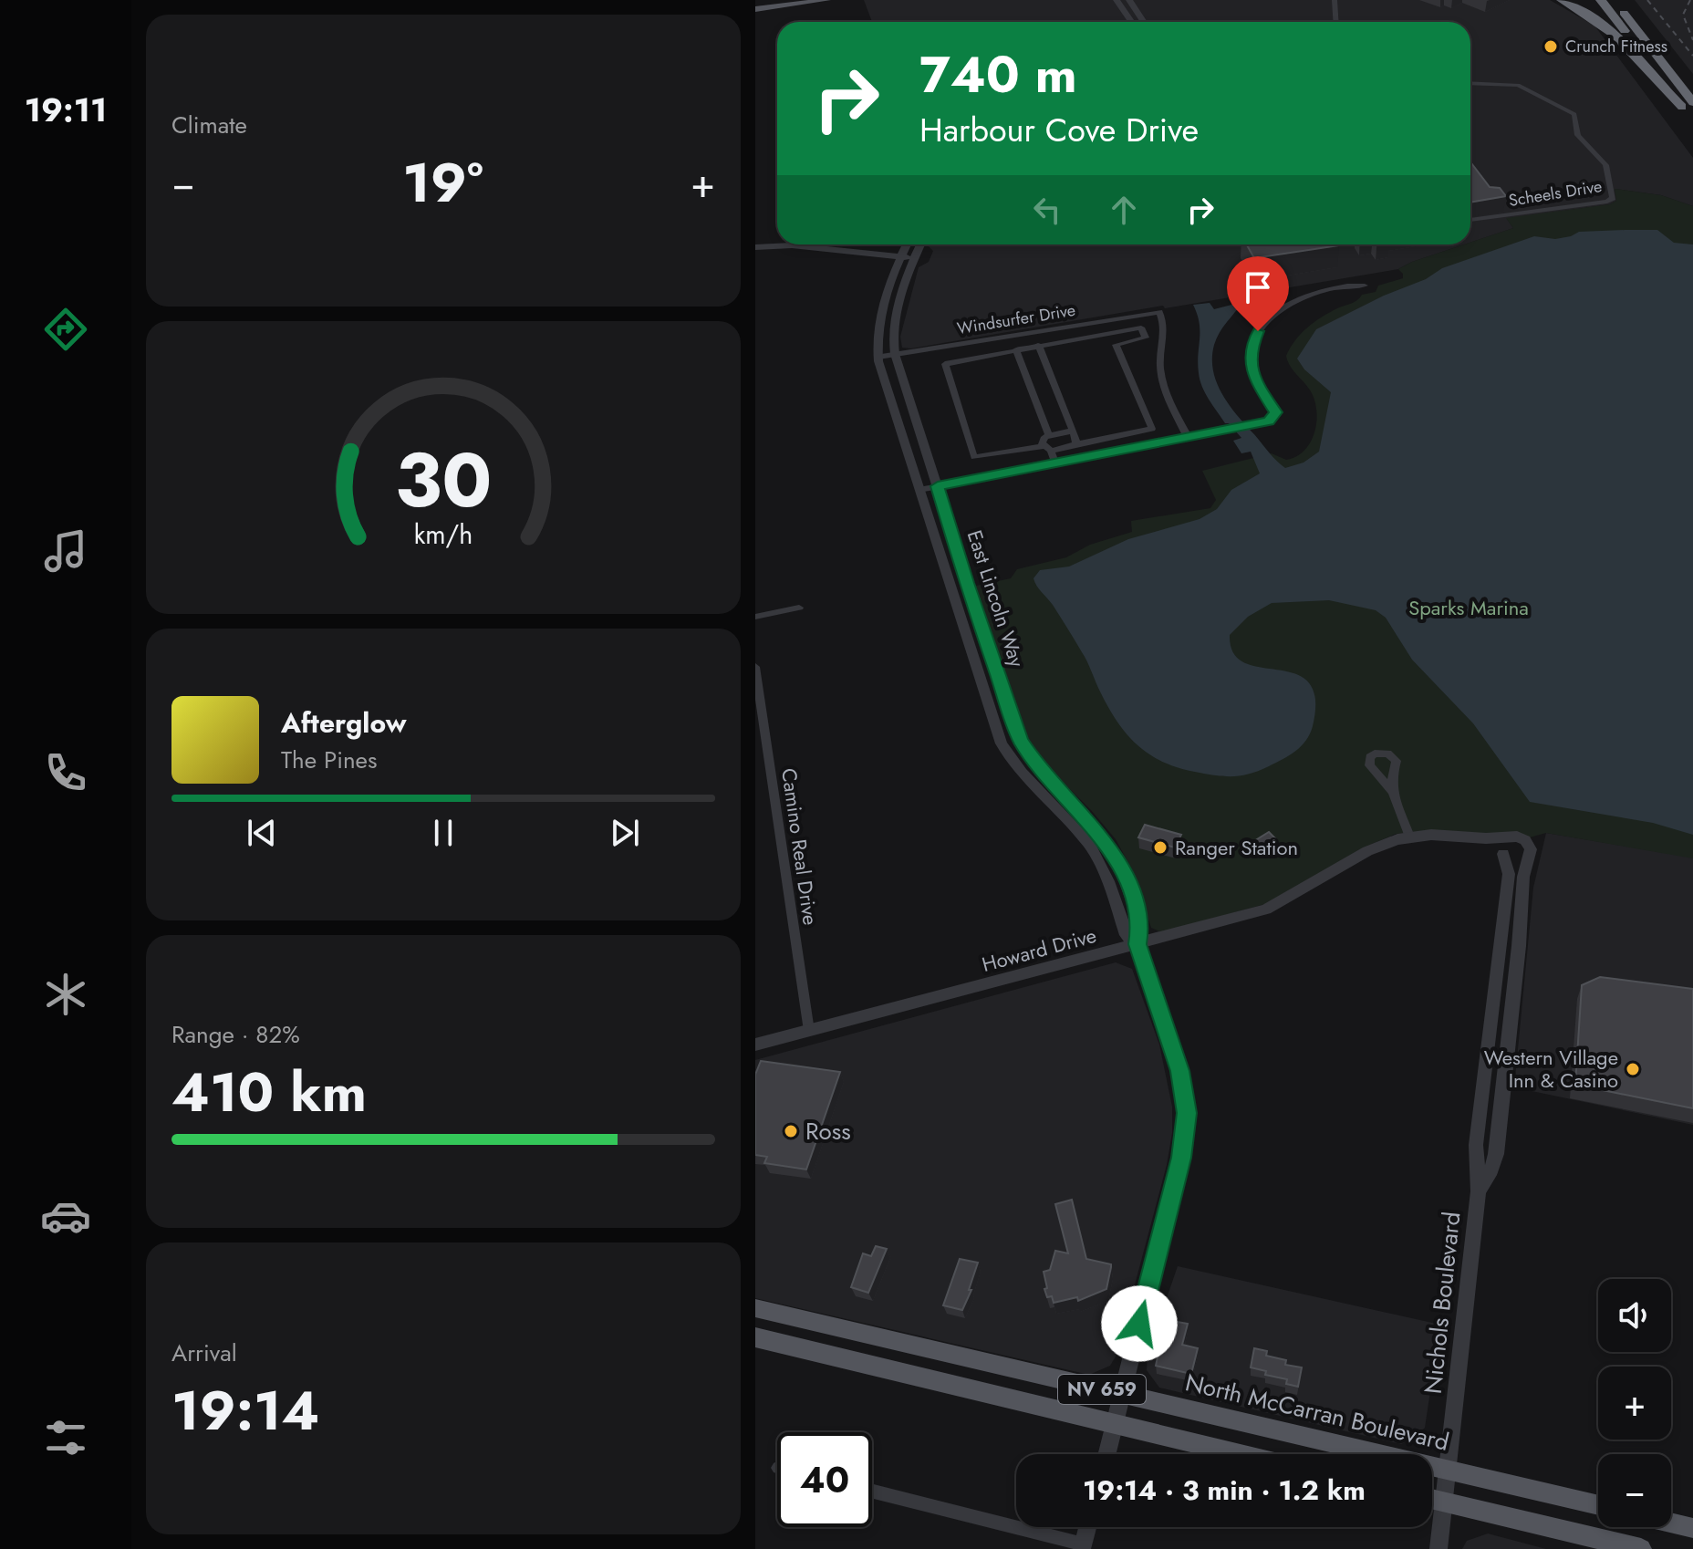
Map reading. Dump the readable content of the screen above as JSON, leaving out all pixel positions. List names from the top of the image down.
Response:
{
  "streets": {
    "main road": ["NV 659", "North McCarran Boulevard"],
    "street": [
      "Scheels Drive",
      "Windsurfer Drive",
      "East Lincoln Way",
      "Camino Real Drive",
      "Howard Drive",
      "Nichols Boulevard"
    ]
  },
  "crossings": [
    ["Windsurfer Drive", "East Lincoln Way"],
    ["East Lincoln Way", "Howard Drive"],
    ["East Lincoln Way", "NV 659"],
    ["East Lincoln Way", "North McCarran Boulevard"],
    ["Camino Real Drive", "Howard Drive"],
    ["Howard Drive", "Nichols Boulevard"],
    ["Nichols Boulevard", "North McCarran Boulevard"]
  ],
  "parks": ["Sparks Marina"],
  "places": [
    "Crunch Fitness",
    "Ranger Station",
    "Western Village Inn & Casino",
    "Ross"
  ],
  "page": {
    "tabs": "19:11",
    "tile": [
      "Climate",
      ["Range · 82%", "410 km"],
      ["Arrival", "19:14"]
    ],
    "turn": ["740 m", "Harbour Cove Drive"],
    "heat": ["−", "19°", "+"],
    "song": ["Afterglow", "The Pines"],
    "map_buttons": ["+", "−"],
    "limit": "40",
    "trip": "19:14 · 3 min · 1.2 km",
    "gauge": ["30", "km/h"]
  }
}
